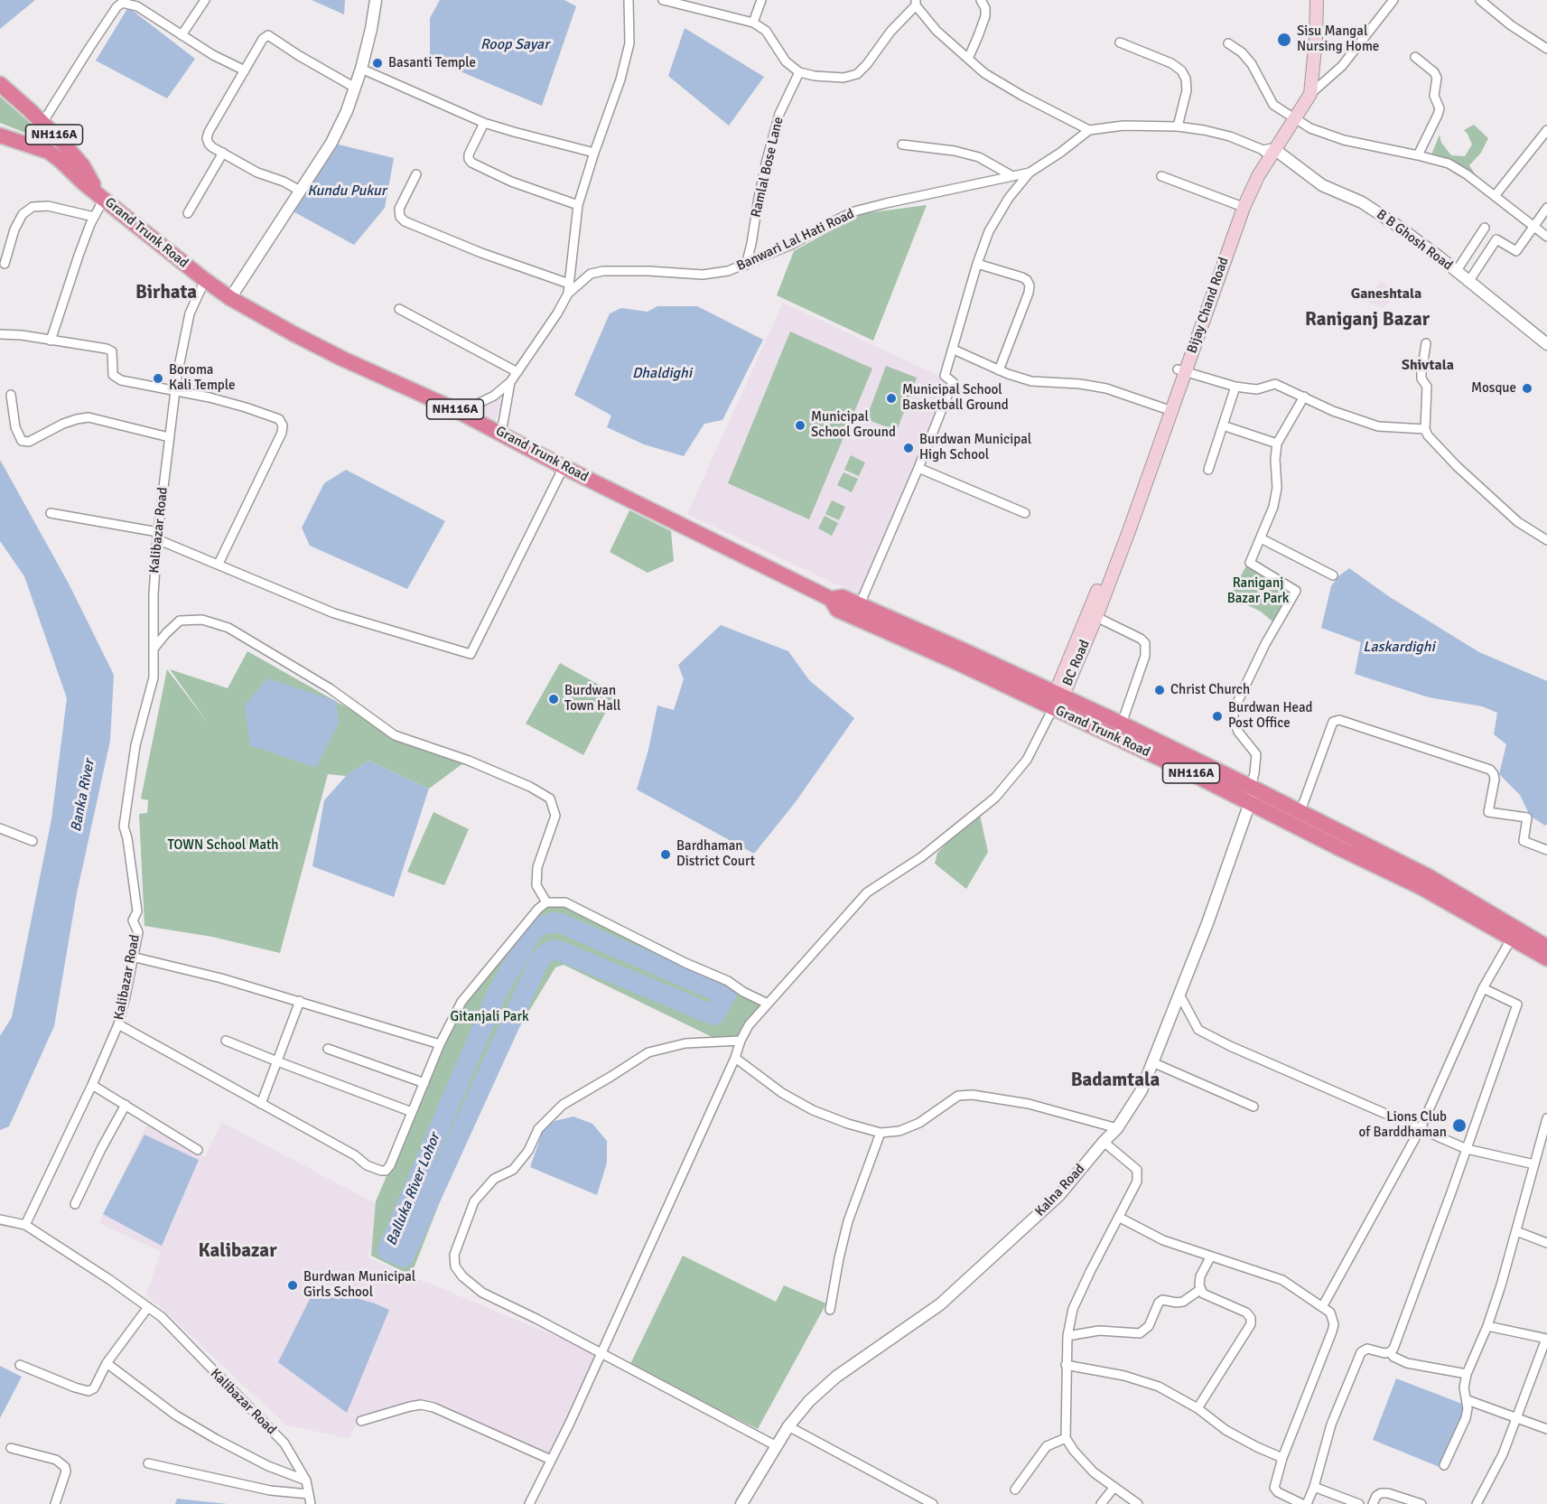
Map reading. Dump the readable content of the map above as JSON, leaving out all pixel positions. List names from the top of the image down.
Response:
{
  "streets": {
    "highway": ["NH116A", "Grand Trunk Road"],
    "main road": ["Bijay Chand Road", "BC Road"],
    "street": [
      "Ramlal Bose Lane",
      "Banwari Lal Hati Road",
      "B B Ghosh Road",
      "Kalibazar Road",
      "Kalna Road"
    ]
  },
  "crossings": [
    ["NH116A", "Grand Trunk Road"],
    ["Ramlal Bose Lane", "Banwari Lal Hati Road"],
    ["Grand Trunk Road", "Banwari Lal Hati Road"],
    ["Grand Trunk Road", "Kalibazar Road"],
    ["Grand Trunk Road", "BC Road"],
    ["Grand Trunk Road", "Kalna Road"],
    ["B B Ghosh Road", "Bijay Chand Road"],
    ["Bijay Chand Road", "BC Road"]
  ],
  "districts": [
    "Birhata",
    "Ganeshtala",
    "Raniganj Bazar",
    "Shivtala",
    "Badamtala",
    "Kalibazar"
  ],
  "water": [
    "Roop Sayar",
    "Kundu Pukur",
    "Dhaldighi",
    "Laskardighi",
    "Banka River",
    "Balluka River Lohor"
  ],
  "parks": ["Raniganj Bazar Park", "TOWN School Math", "Gitanjali Park"],
  "places": [
    "Sisu Mangal Nursing Home",
    "Basanti Temple",
    "Boroma Kali Temple",
    "Mosque",
    "Municipal School Basketball Ground",
    "Municipal School Ground",
    "Burdwan Municipal High School",
    "Christ Church",
    "Burdwan Town Hall",
    "Burdwan Head Post Office",
    "Bardhaman District Court",
    "Lions Club of Barddhaman",
    "Burdwan Municipal Girls School"
  ]
}
